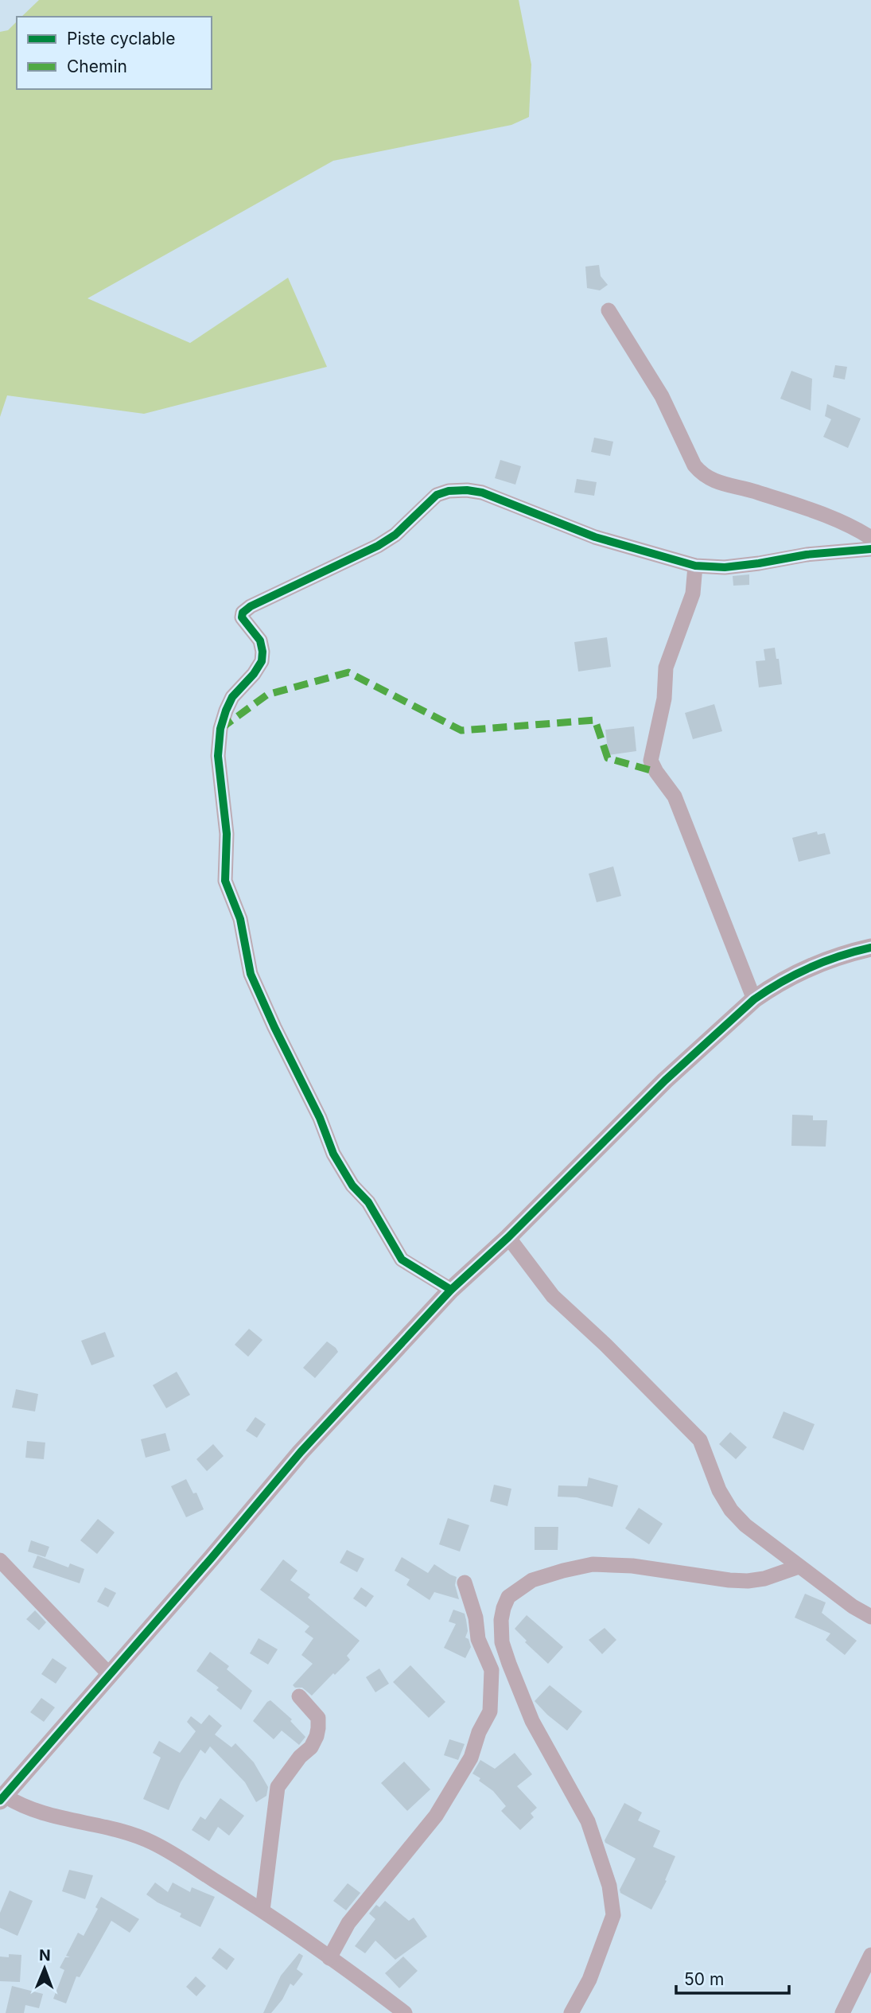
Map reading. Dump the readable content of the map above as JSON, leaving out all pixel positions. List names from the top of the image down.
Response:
{
  "legend": ["Piste cyclable", "Chemin"],
  "scale_bar": "50 m",
  "north": "top"
}
